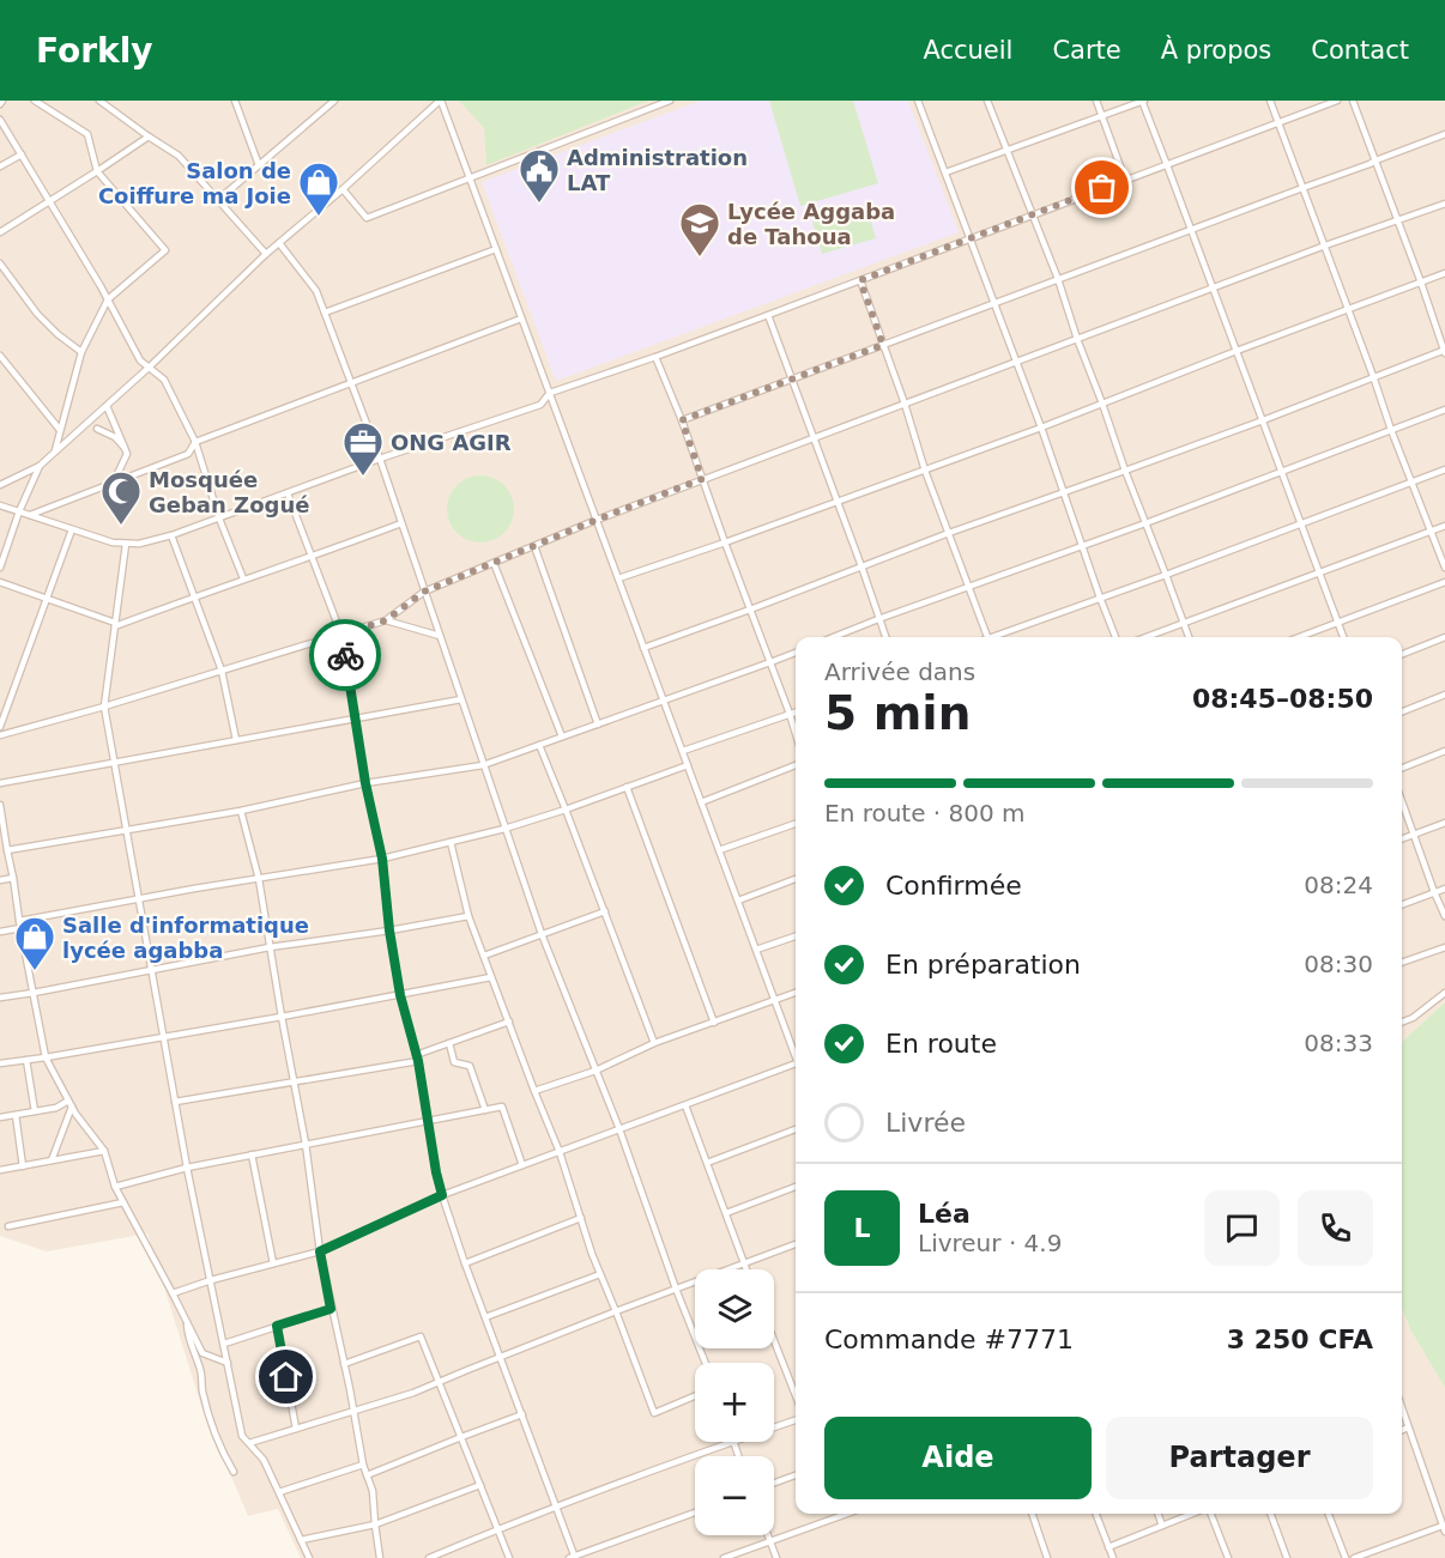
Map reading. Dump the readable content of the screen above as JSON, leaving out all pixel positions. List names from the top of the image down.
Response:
{
  "places": {
    "public building": ["Administration LAT"],
    "shop": ["Salon de Coiffure ma Joie", "Salle d'informatique lycée agabba"],
    "school or university": ["Lycée Aggaba de Tahoua"],
    "office": ["ONG AGIR"],
    "mosque": ["Mosquée Geban Zogué"]
  },
  "page": {
    "header": "Forkly",
    "nav": [
      "Accueil",
      "Carte",
      "À propos",
      "Contact"
    ],
    "heading": ["5 min", "Arrivée dans", "08:45–08:50"],
    "panel": [
      "Léa",
      "Livreur · 4.9",
      "Commande #7771",
      "3 250 CFA"
    ],
    "bar": "En route · 800 m",
    "list": [
      ["Confirmée", "08:24"],
      ["En préparation", "08:30"],
      ["En route", "08:33"],
      "Livrée"
    ],
    "round": "L",
    "map_buttons": ["+", "−"],
    "buttons": ["Aide", "Partager"]
  }
}
